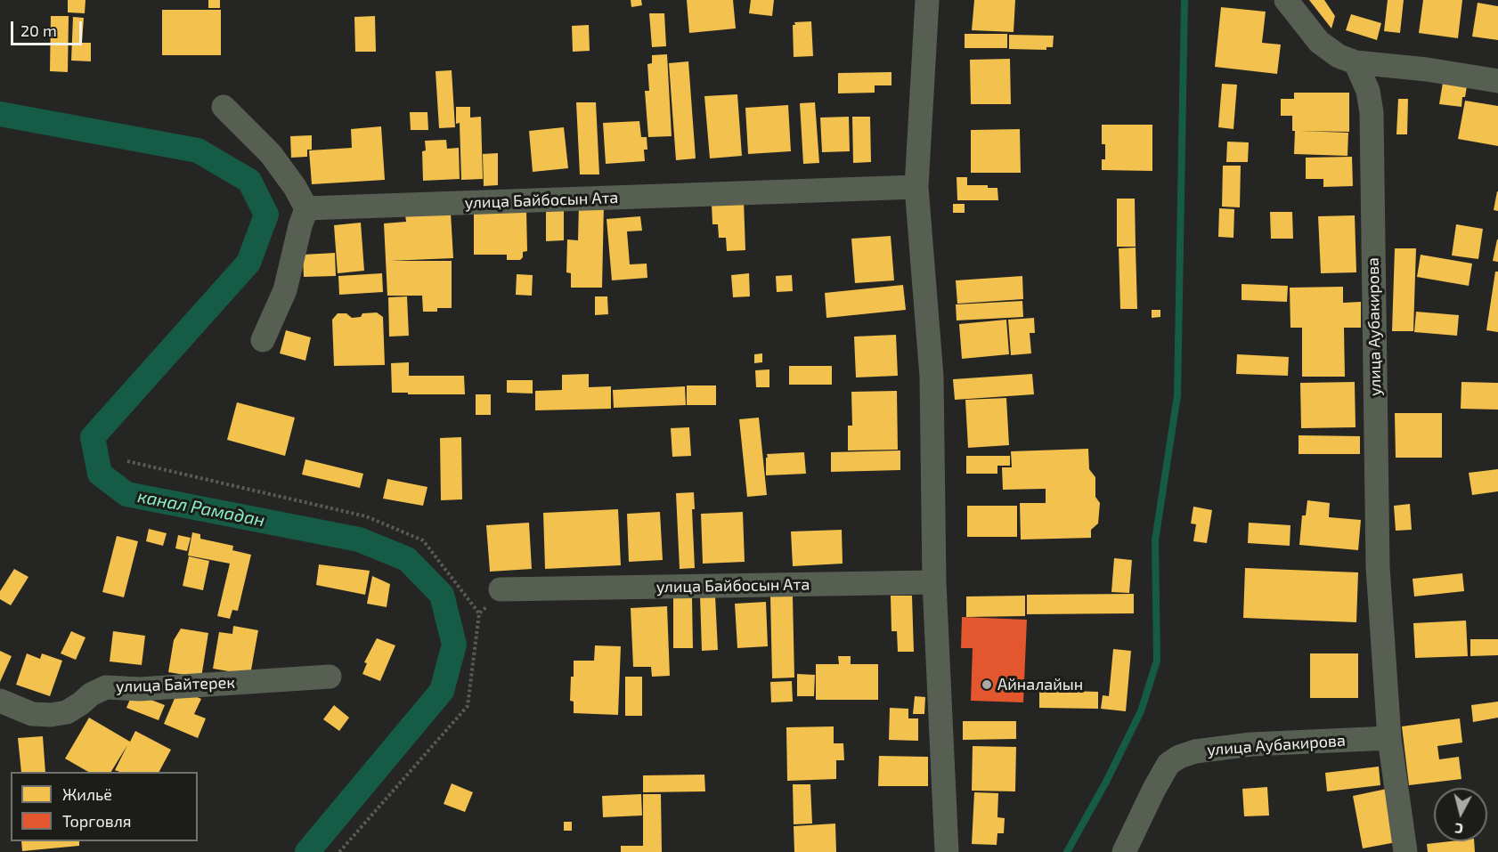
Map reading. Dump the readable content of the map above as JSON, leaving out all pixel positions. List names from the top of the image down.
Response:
{
  "streets": {
    "street": ["улица Байбосын Ата", "улица Аубакирова", "улица Байтерек"]
  },
  "water": ["канал Рамадан"],
  "places": ["Айналайын"],
  "legend": ["Жильё", "Торговля"],
  "scale_bar": "20 m",
  "north": "bottom"
}
